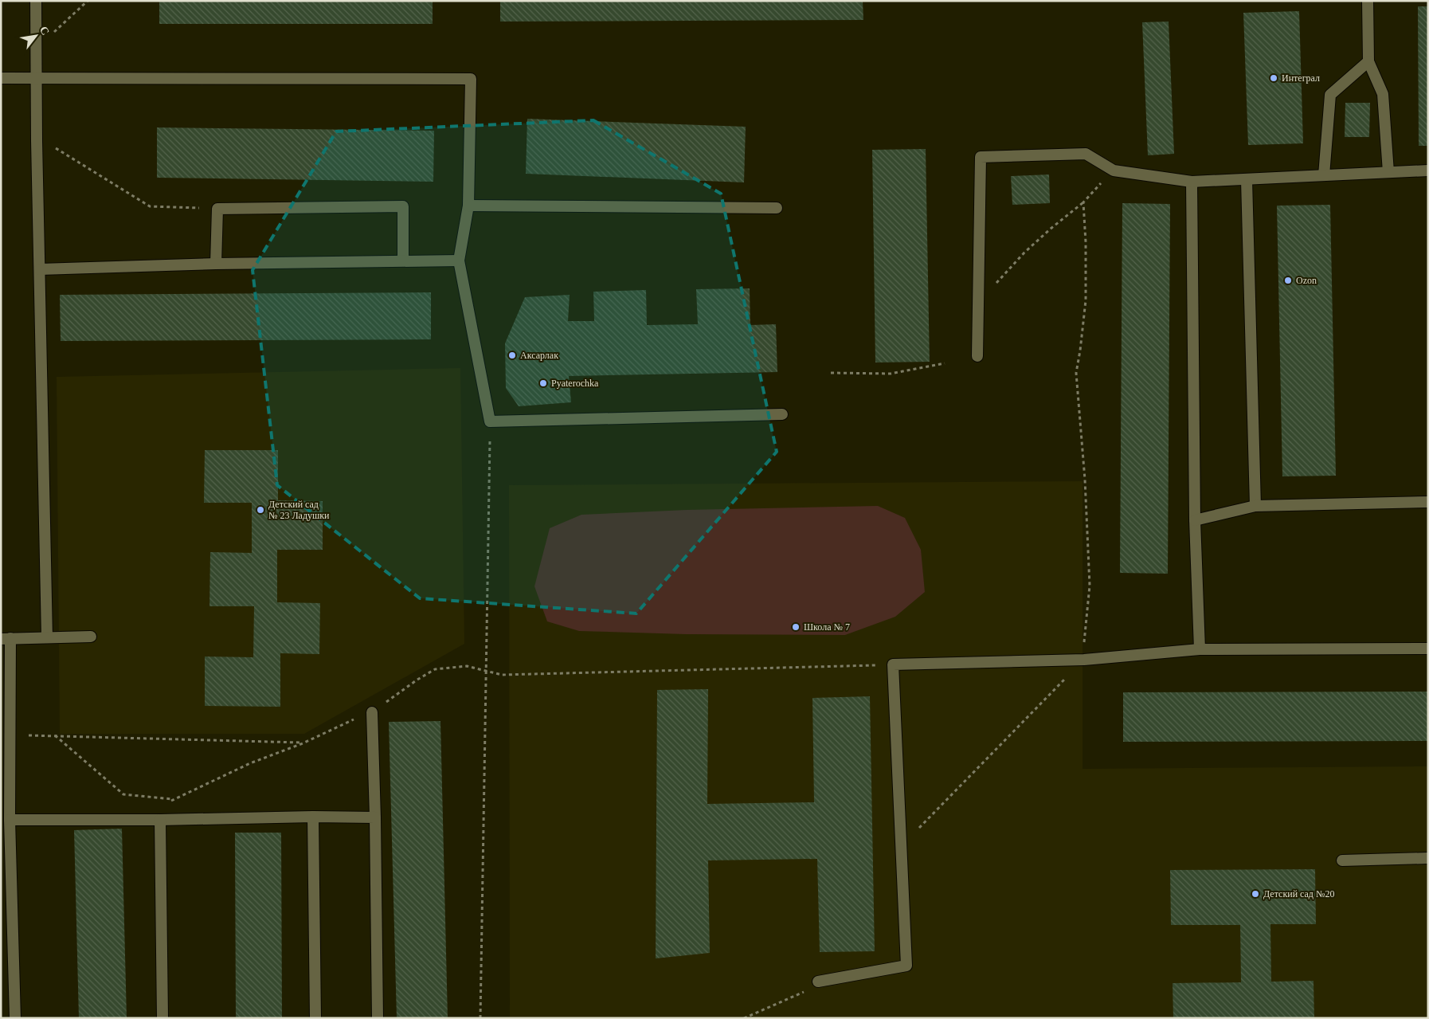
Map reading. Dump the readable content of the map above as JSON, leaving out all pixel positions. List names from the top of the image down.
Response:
{
  "places": [
    "Интеграл",
    "Ozon",
    "Аксарлак",
    "Pyaterochka",
    "Детский сад № 23 Ладушки",
    "Школа № 7",
    "Детский сад №20"
  ],
  "north": "top right"
}
